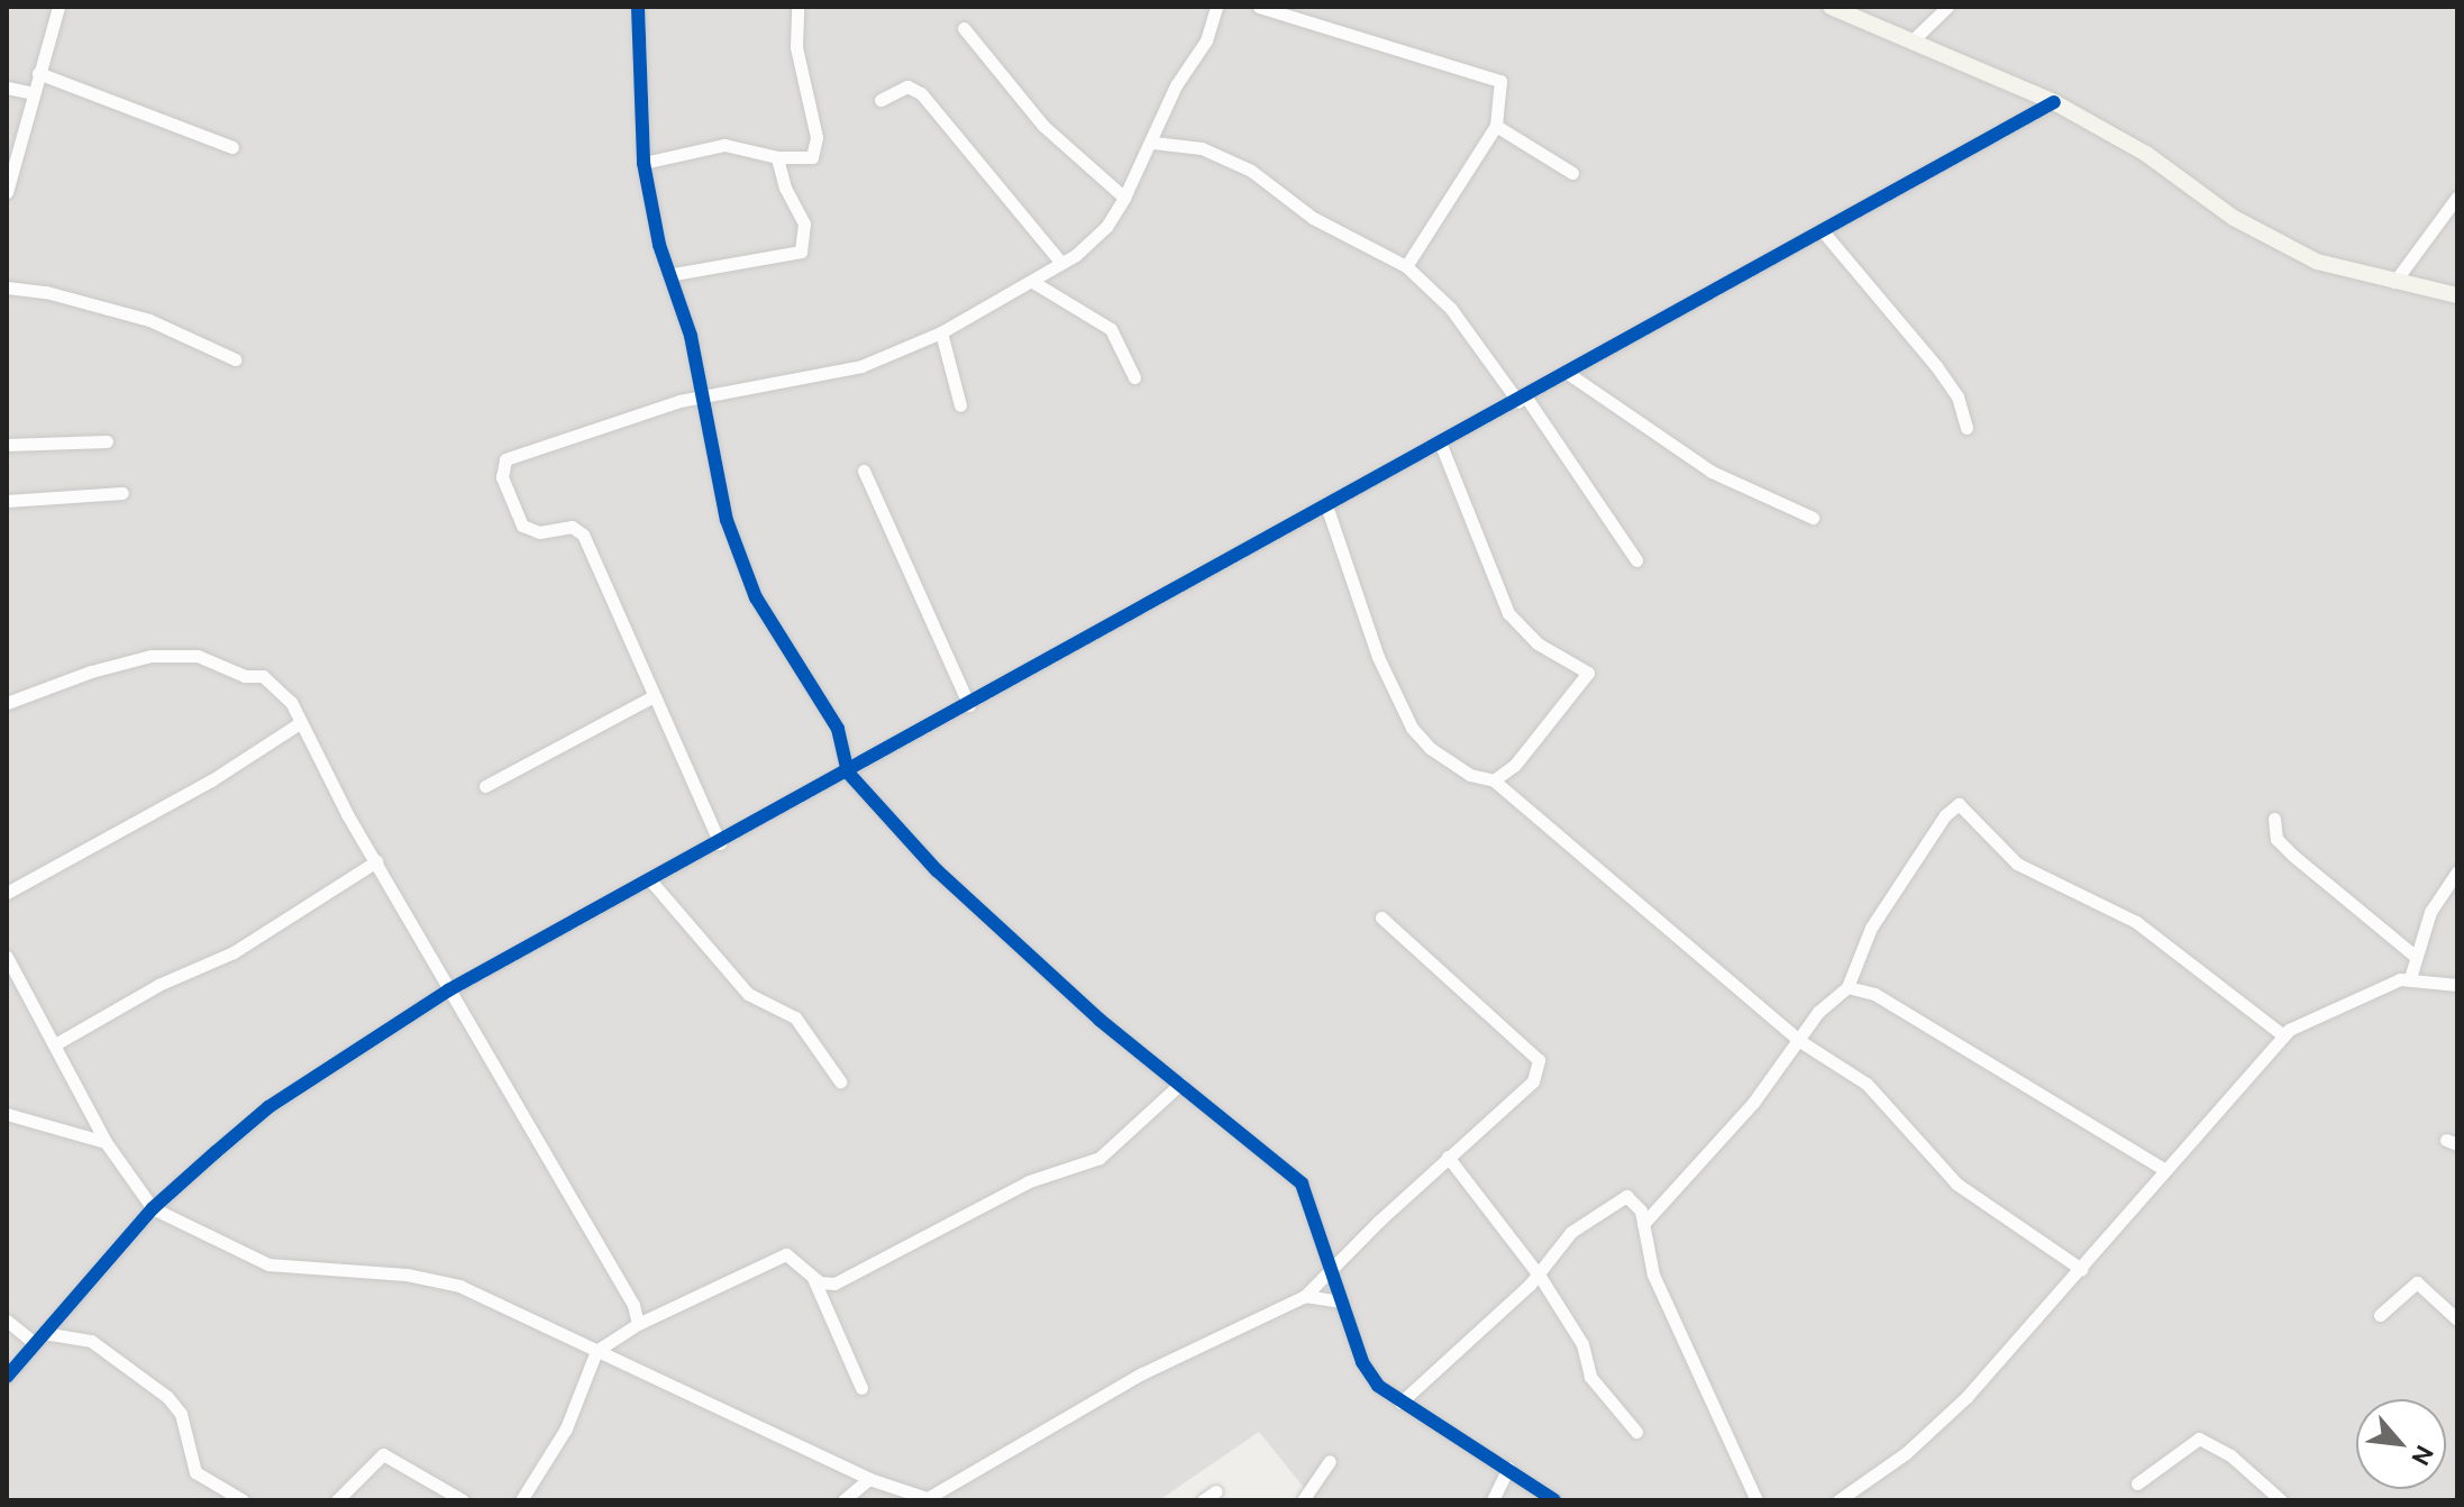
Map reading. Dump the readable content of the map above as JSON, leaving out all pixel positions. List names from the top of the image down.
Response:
{
  "north": "bottom right"
}
